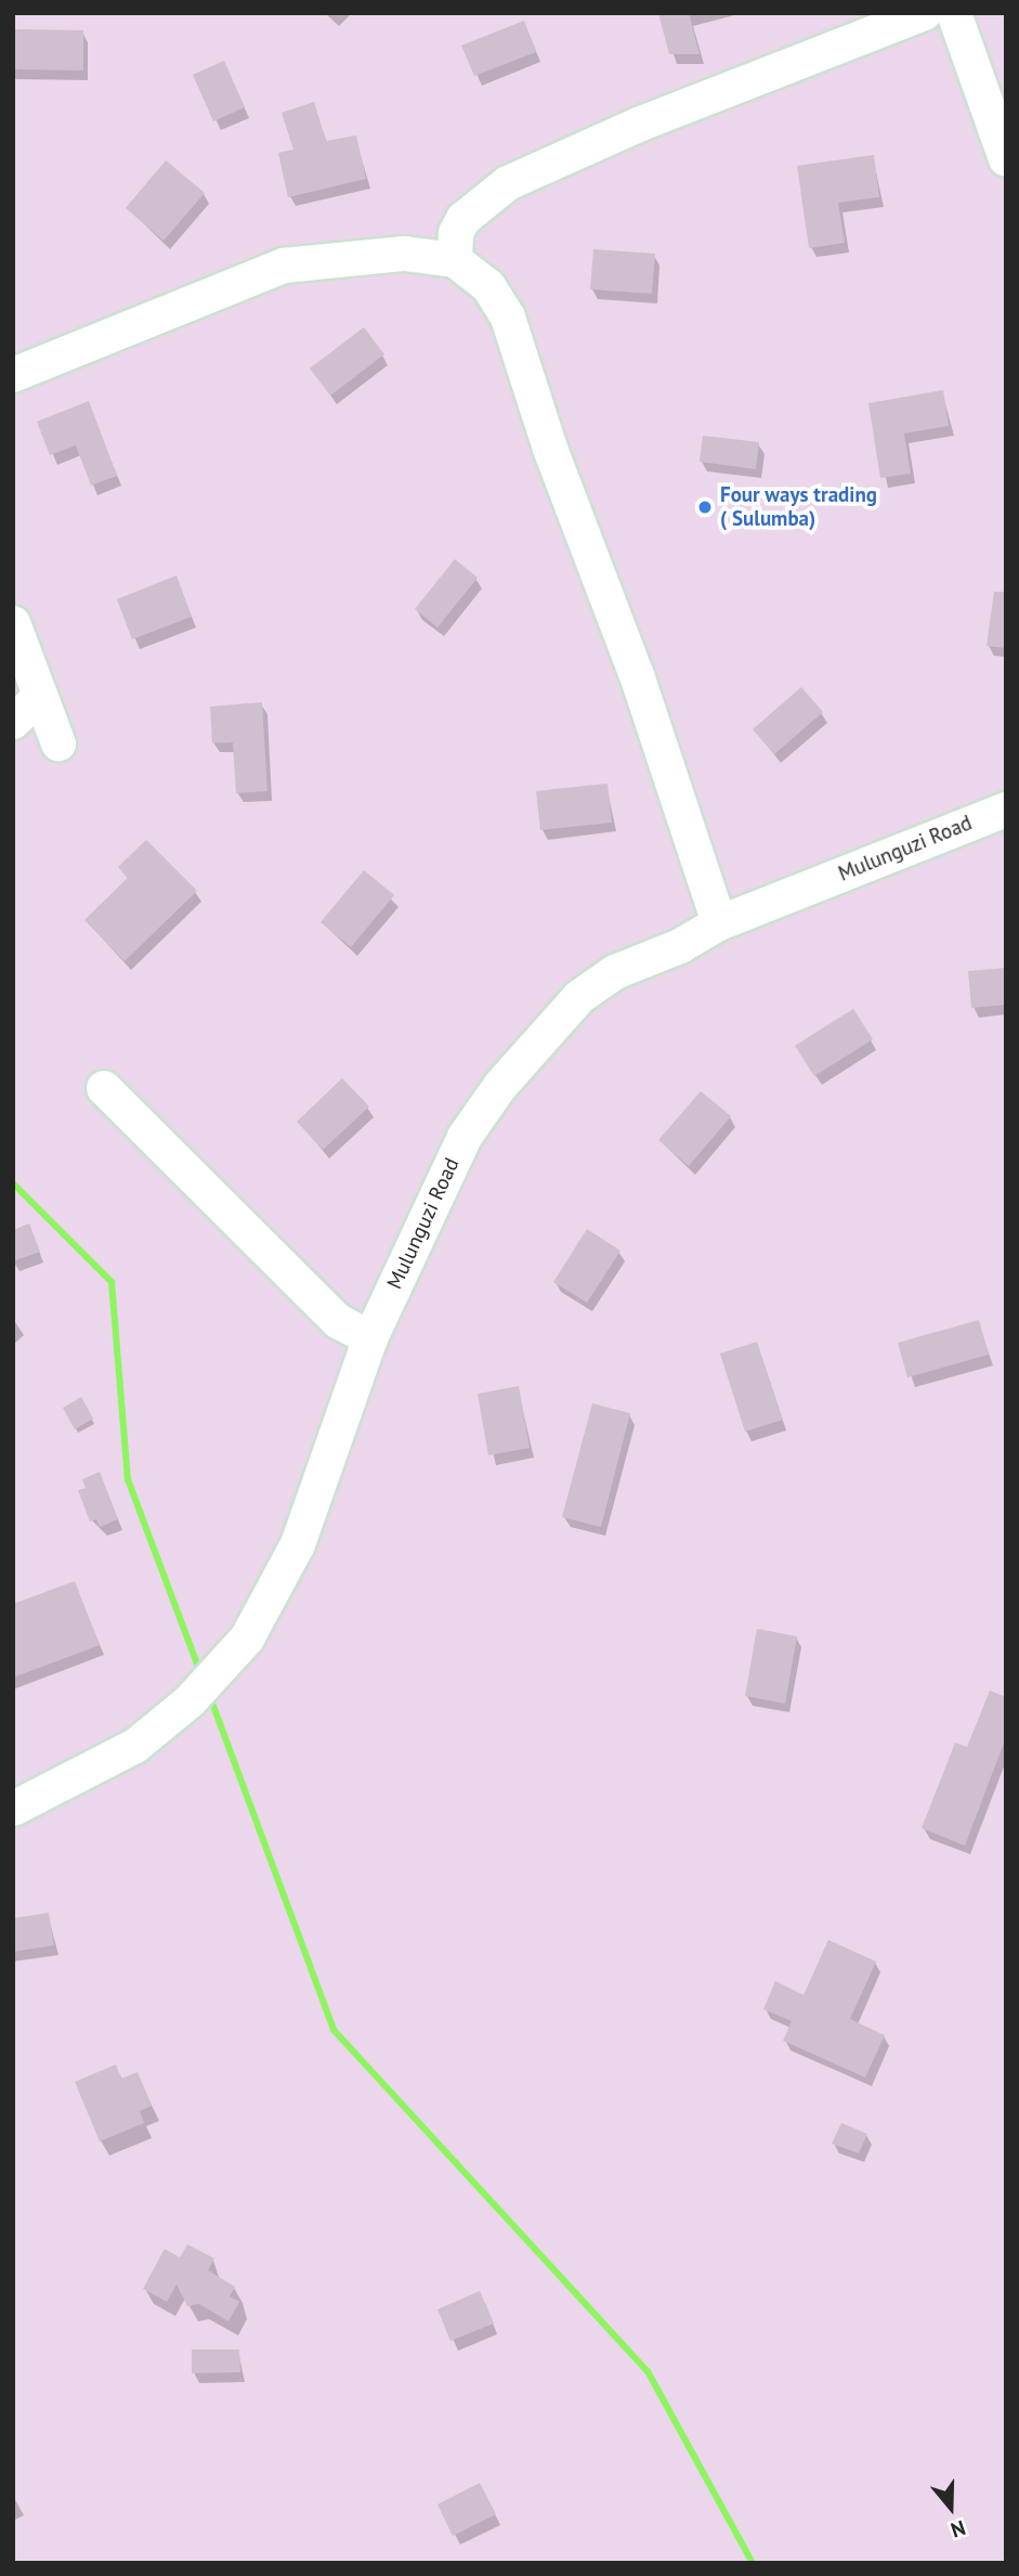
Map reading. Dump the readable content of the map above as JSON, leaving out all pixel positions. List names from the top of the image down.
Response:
{
  "streets": {
    "street": ["Mulunguzi Road"]
  },
  "places": ["Four ways trading ( Sulumba)"],
  "north": "bottom"
}
